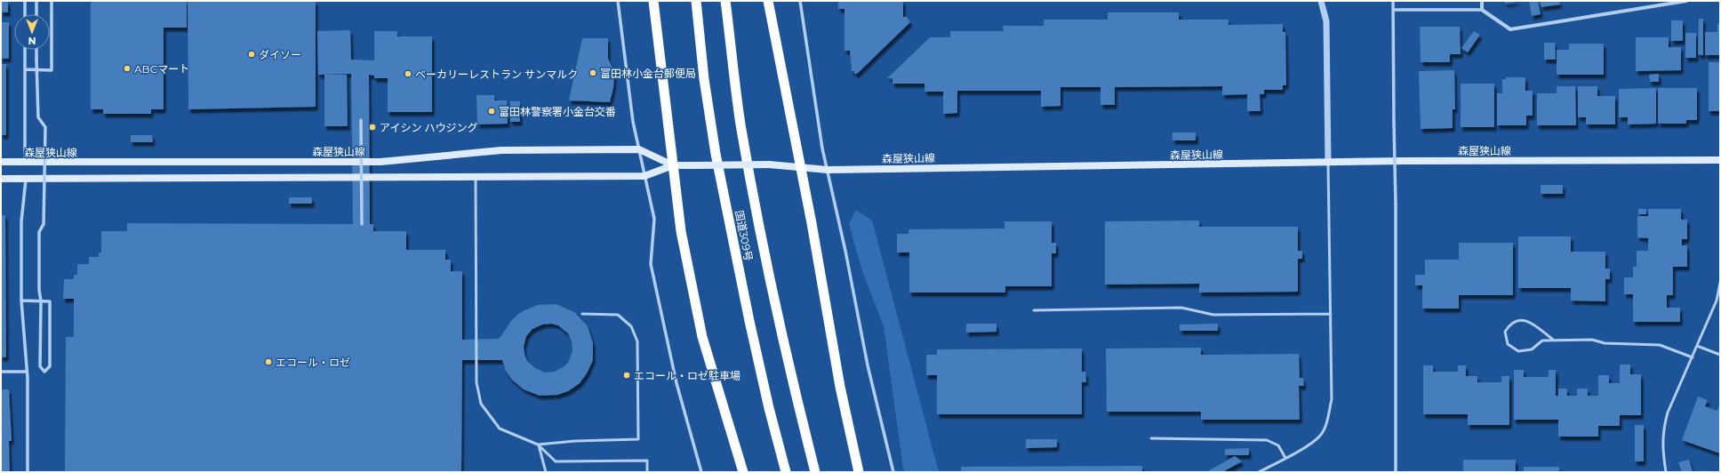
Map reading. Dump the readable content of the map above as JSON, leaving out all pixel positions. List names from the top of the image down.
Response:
{
  "streets": {
    "highway": ["国道309号"],
    "main road": ["森屋狭山線"]
  },
  "places": [
    "ダイソー",
    "ABCマート",
    "富田林小金台郵便局",
    "ベーカリーレストラン サンマルク",
    "富田林警察署小金台交番",
    "アイシン ハウジング",
    "エコール・ロゼ",
    "エコール・ロゼ駐車場"
  ],
  "north": "bottom"
}
